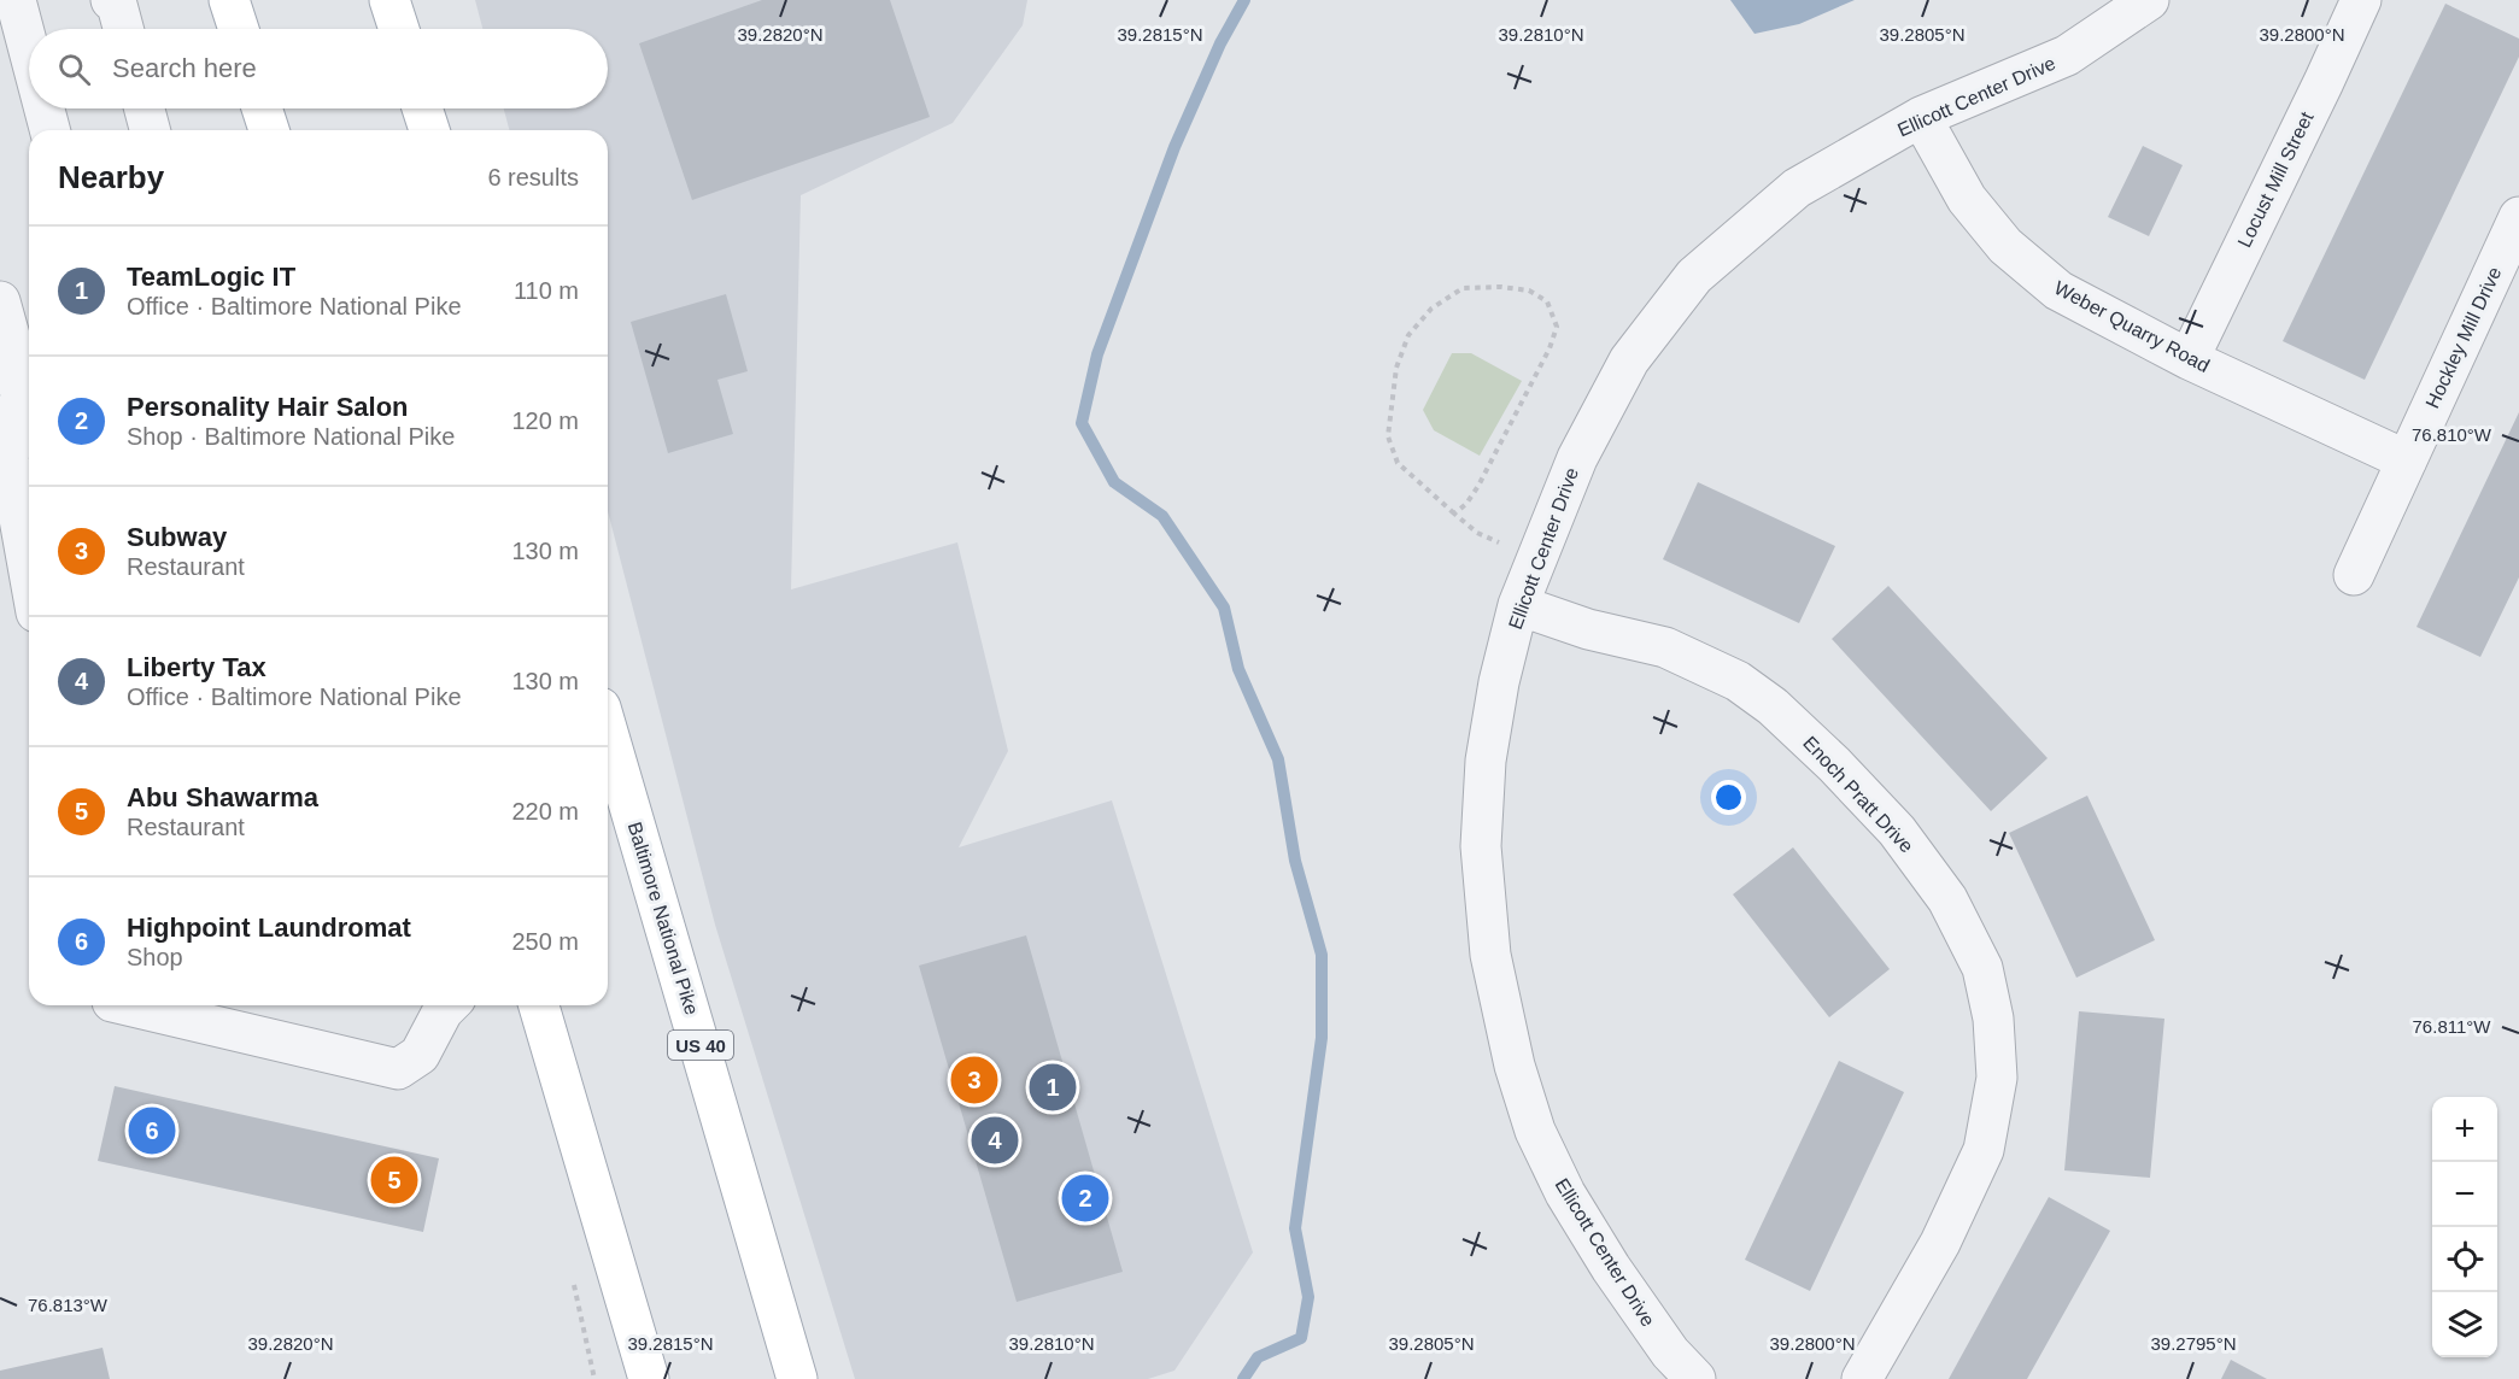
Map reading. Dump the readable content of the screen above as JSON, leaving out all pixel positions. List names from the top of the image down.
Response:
{
  "streets": {
    "main road": ["Baltimore National Pike", "US 40"],
    "street": [
      "Ellicott Center Drive",
      "Locust Mill Street",
      "Weber Quarry Road",
      "Hockley Mill Drive",
      "Enoch Pratt Drive"
    ]
  },
  "crossings": [
    ["Ellicott Center Drive", "Weber Quarry Road"],
    ["Ellicott Center Drive", "Enoch Pratt Drive"],
    ["Locust Mill Street", "Weber Quarry Road"],
    ["Weber Quarry Road", "Hockley Mill Drive"]
  ],
  "page": {
    "search": "Search here",
    "heading": ["Nearby", "6 results"],
    "list": [
      {
        "mark": "1",
        "name": "TeamLogic IT",
        "note": "Office · Baltimore National Pike",
        "value": "110 m"
      },
      {
        "mark": "2",
        "name": "Personality Hair Salon",
        "note": "Shop · Baltimore National Pike",
        "value": "120 m"
      },
      {
        "mark": "3",
        "name": "Subway",
        "note": "Restaurant",
        "value": "130 m"
      },
      {
        "mark": "4",
        "name": "Liberty Tax",
        "note": "Office · Baltimore National Pike",
        "value": "130 m"
      },
      {
        "mark": "5",
        "name": "Abu Shawarma",
        "note": "Restaurant",
        "value": "220 m"
      },
      {
        "mark": "6",
        "name": "Highpoint Laundromat",
        "note": "Shop",
        "value": "250 m"
      }
    ],
    "pins": [
      "3",
      "1",
      "6",
      "4",
      "5",
      "2"
    ],
    "map_buttons": ["+", "−"]
  },
  "coordinates": [
    "39.2820°N",
    "39.2815°N",
    "39.2810°N",
    "39.2805°N",
    "39.2800°N",
    "76.810°W",
    "76.811°W",
    "76.813°W",
    "39.2795°N"
  ]
}
